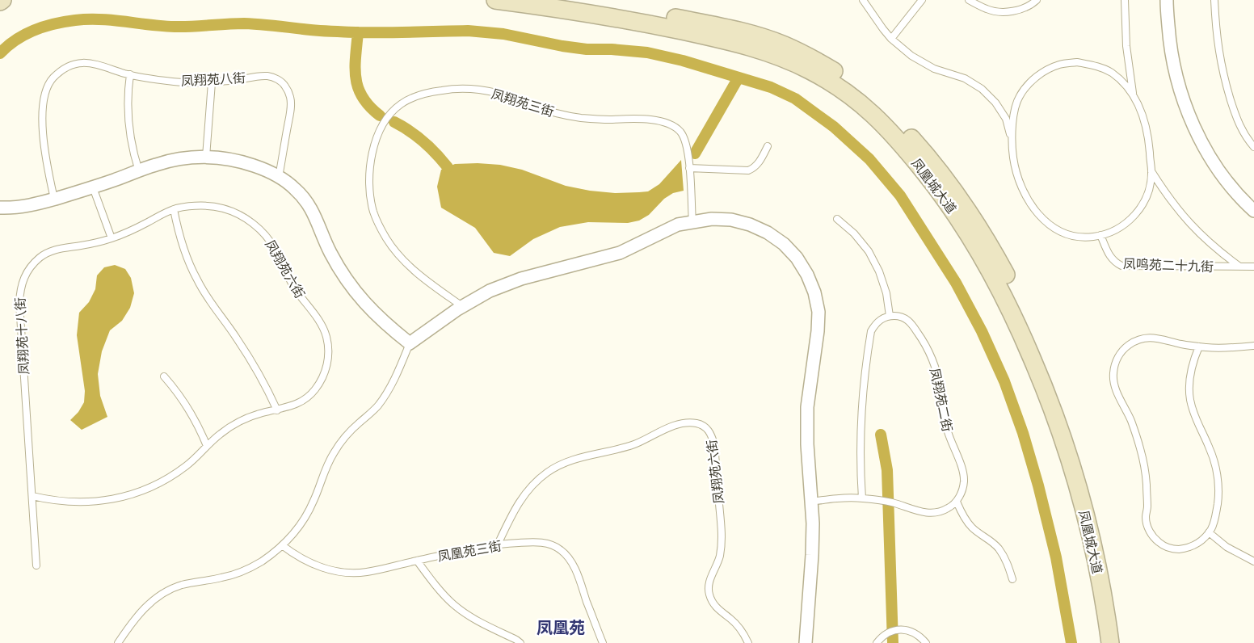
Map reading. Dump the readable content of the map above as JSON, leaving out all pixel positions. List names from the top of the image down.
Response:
{
  "streets": {
    "main road": ["凤凰城大道"],
    "lane": [
      "凤翔苑八街",
      "凤翔苑三街",
      "凤鸣苑二十九街",
      "凤翔苑六街",
      "凤翔苑十八街",
      "凤翔苑二街",
      "凤凰苑三街"
    ]
  },
  "crossings": [
    ["凤翔苑六街", "凤翔苑十八街"],
    ["凤翔苑六街", "凤凰苑三街"]
  ],
  "districts": ["凤凰苑"]
}
